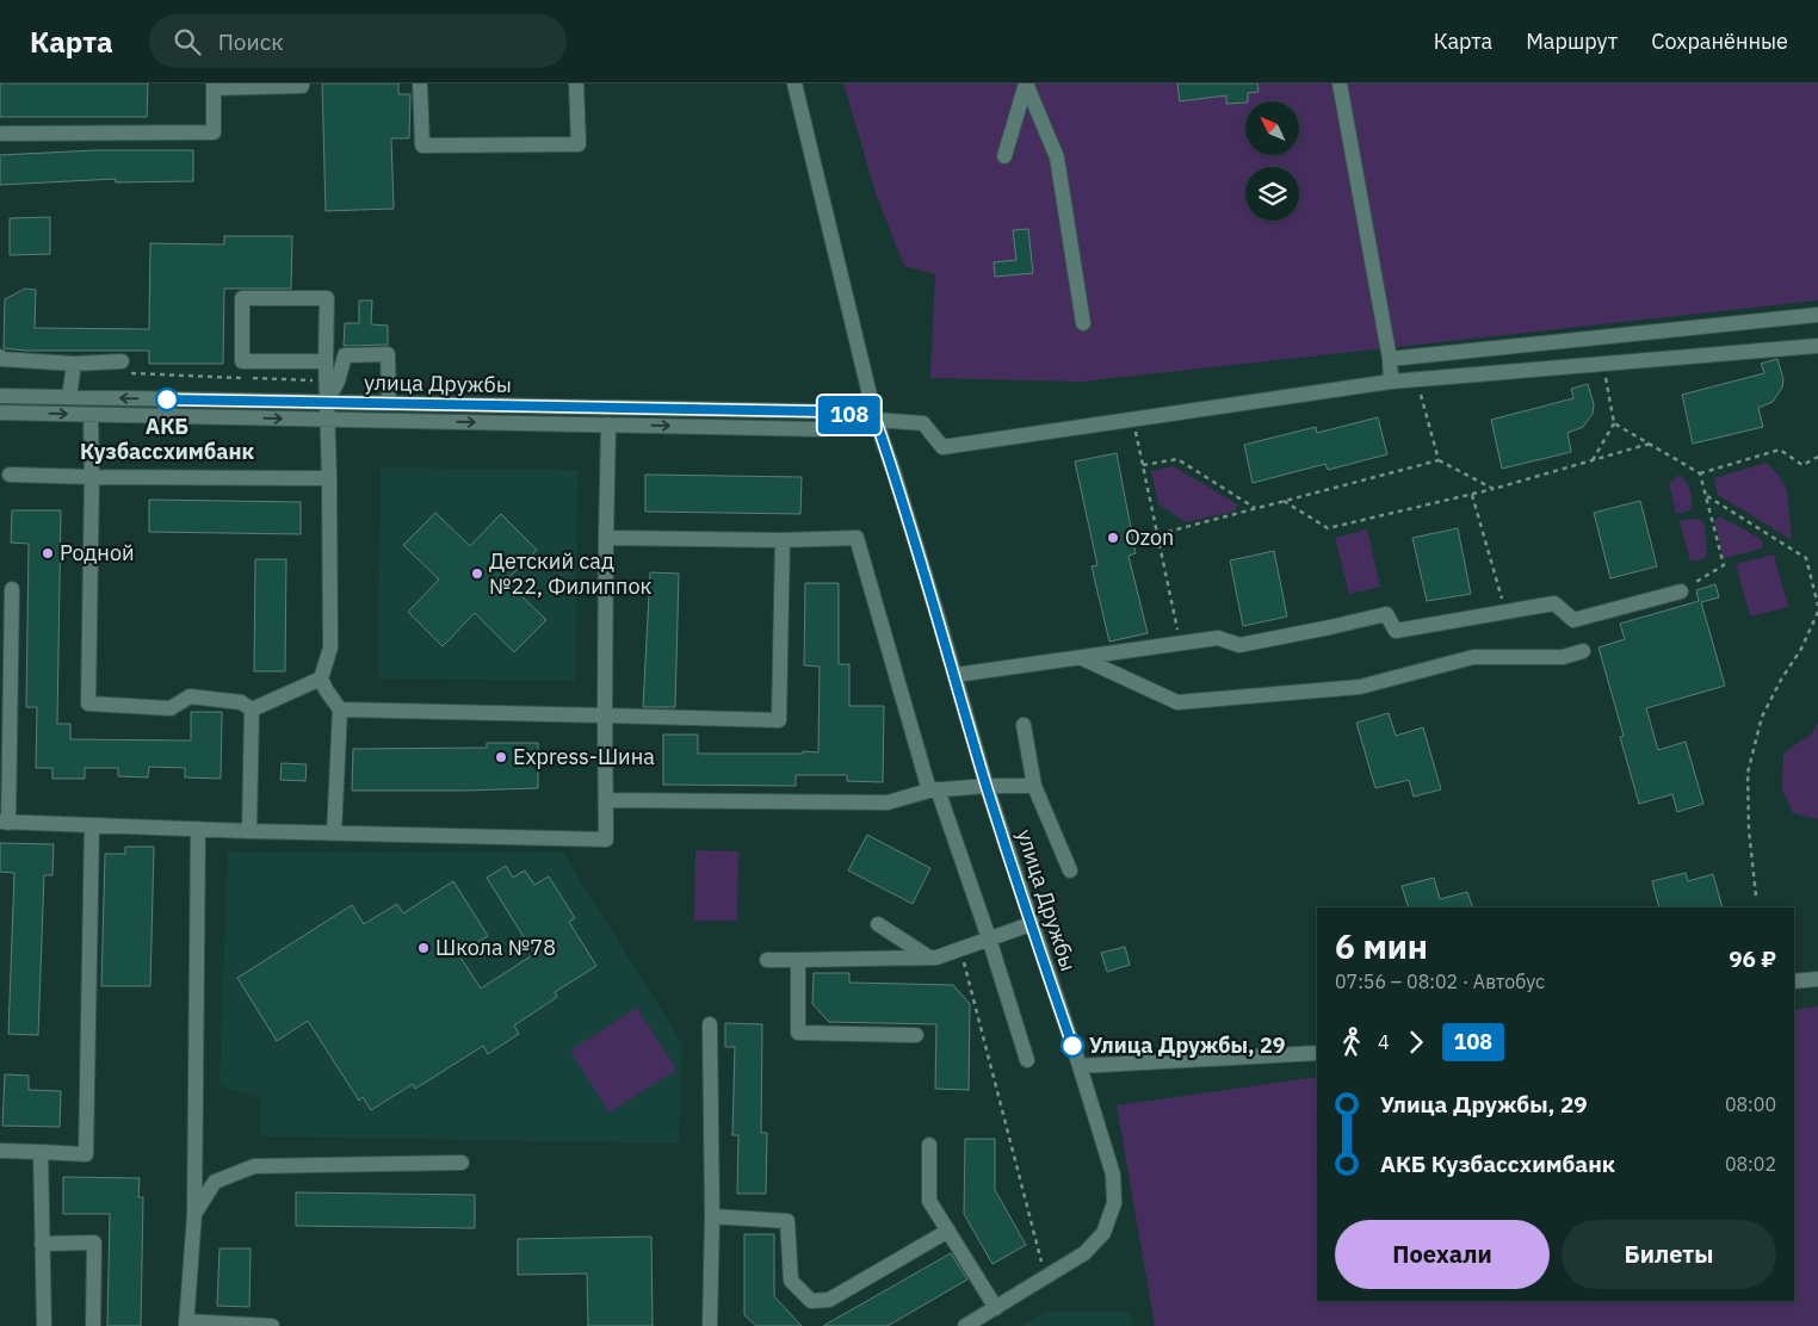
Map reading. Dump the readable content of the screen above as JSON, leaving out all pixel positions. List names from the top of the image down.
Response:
{
  "streets": {
    "street": ["улица Дружбы"]
  },
  "places": [
    "АКБ Кузбассхимбанк",
    "Ozon",
    "Родной",
    "Детский сад №22, Филиппок",
    "Express-Шина",
    "Школа №78",
    "Улица Дружбы, 29"
  ],
  "lines": ["bus line 108"],
  "north": "top left",
  "page": {
    "header": "Карта",
    "search": "Поиск",
    "nav": ["Карта", "Маршрут", "Сохранённые"],
    "on_map": "108",
    "heading": ["6 мин", "07:56 – 08:02 · Автобус", "96 ₽"],
    "legs": ["4", "108"],
    "list": [
      {
        "name": "Улица Дружбы, 29",
        "value": "08:00"
      },
      {
        "name": "АКБ Кузбассхимбанк",
        "value": "08:02"
      }
    ],
    "buttons": ["Поехали", "Билеты"]
  }
}
